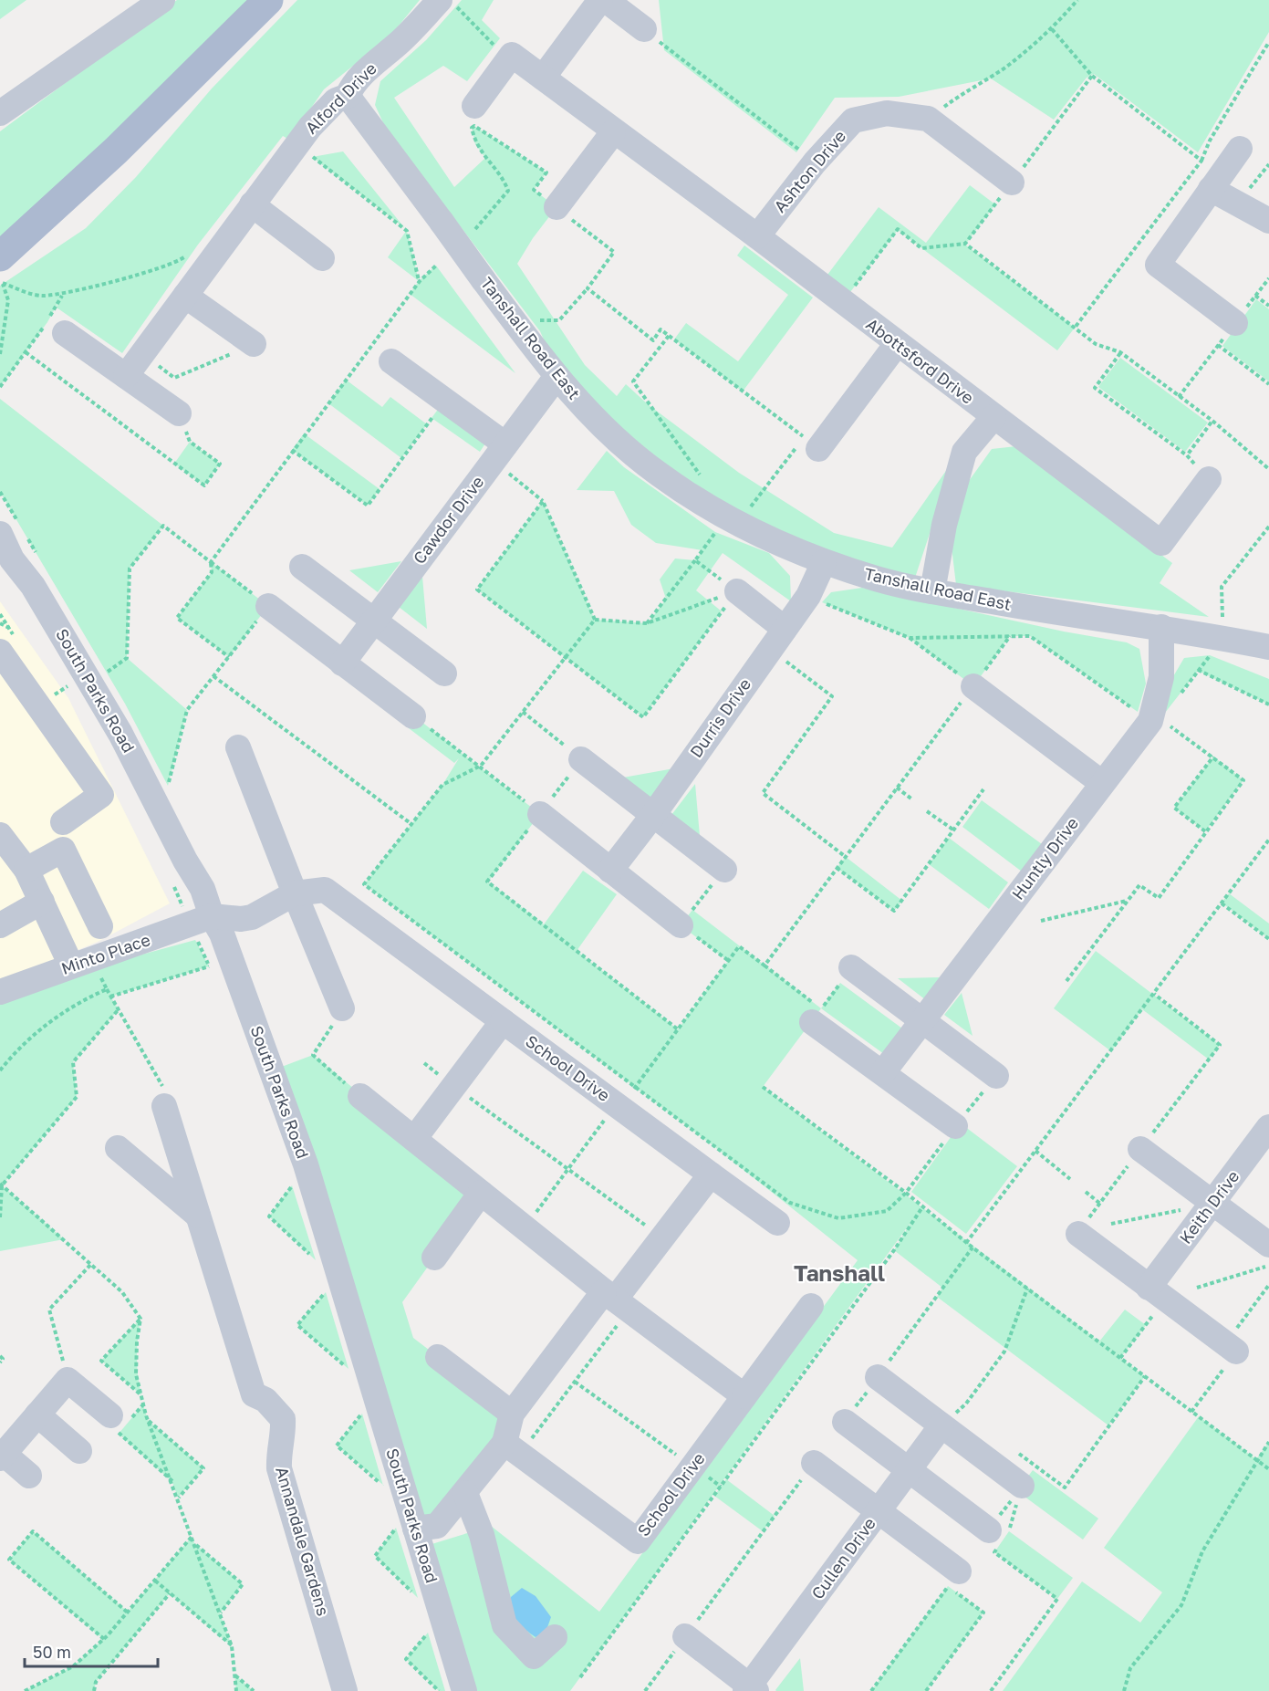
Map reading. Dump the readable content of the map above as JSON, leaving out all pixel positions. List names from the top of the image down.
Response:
{
  "streets": {
    "street": [
      "Alford Drive",
      "Ashton Drive",
      "Tanshall Road East",
      "Abottsford Drive",
      "Cawdor Drive",
      "South Parks Road",
      "Durris Drive",
      "Huntly Drive",
      "Minto Place",
      "School Drive",
      "Keith Drive",
      "Annandale Gardens",
      "Cullen Drive"
    ]
  },
  "crossings": [
    ["Alford Drive", "Tanshall Road East"],
    ["Ashton Drive", "Abottsford Drive"],
    ["Tanshall Road East", "Cawdor Drive"],
    ["Tanshall Road East", "Durris Drive"],
    ["Tanshall Road East", "Huntly Drive"],
    ["South Parks Road", "Minto Place"],
    ["South Parks Road", "School Drive"],
    ["Minto Place", "School Drive"]
  ],
  "districts": ["Tanshall"],
  "scale_bar": "50 m"
}
